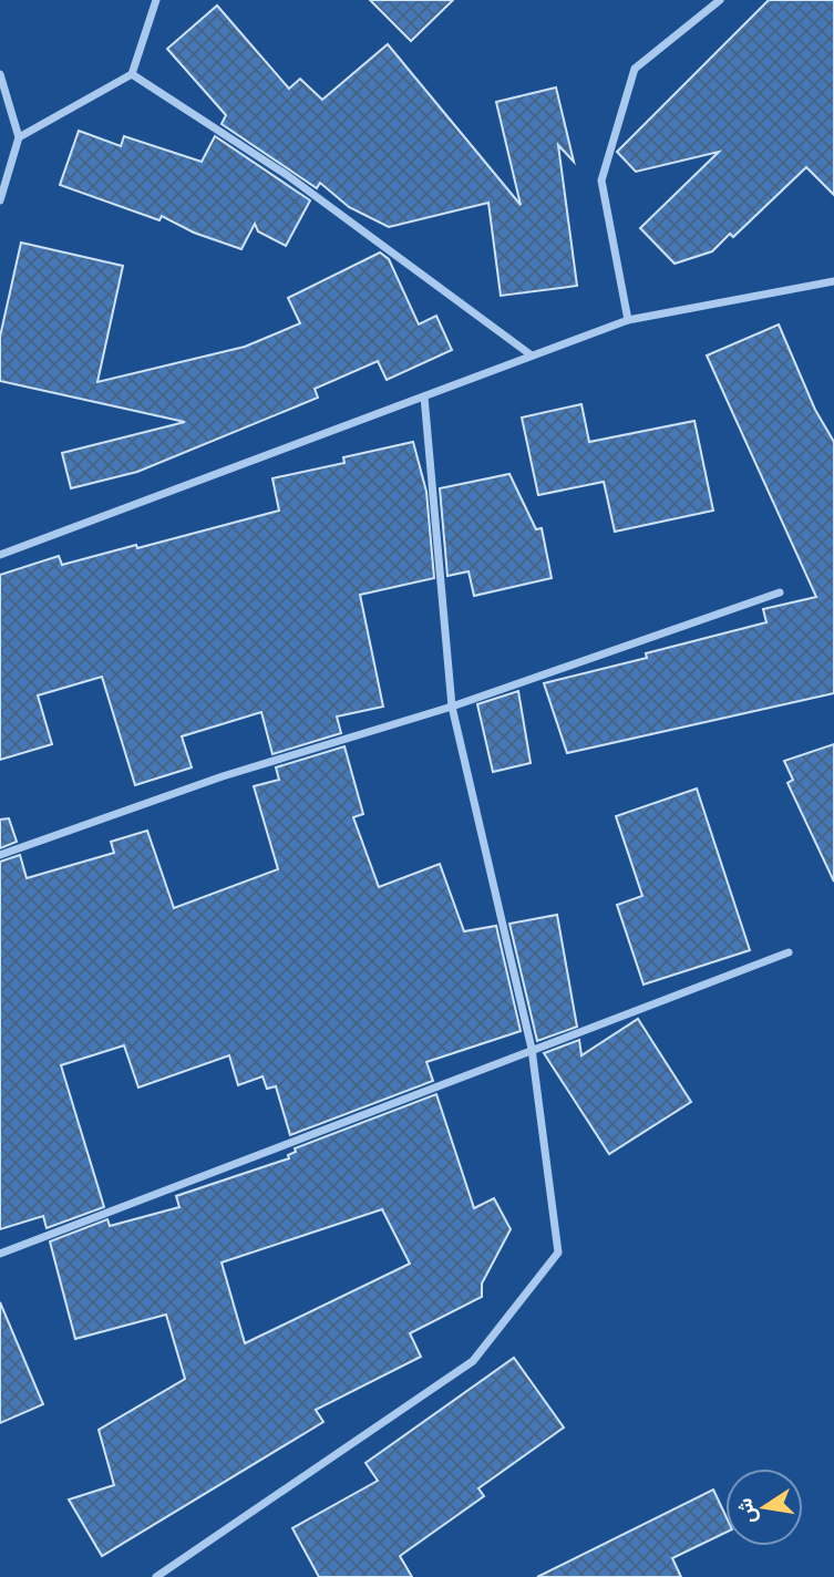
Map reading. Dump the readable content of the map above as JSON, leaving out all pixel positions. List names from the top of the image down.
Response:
{
  "north": "left"
}
